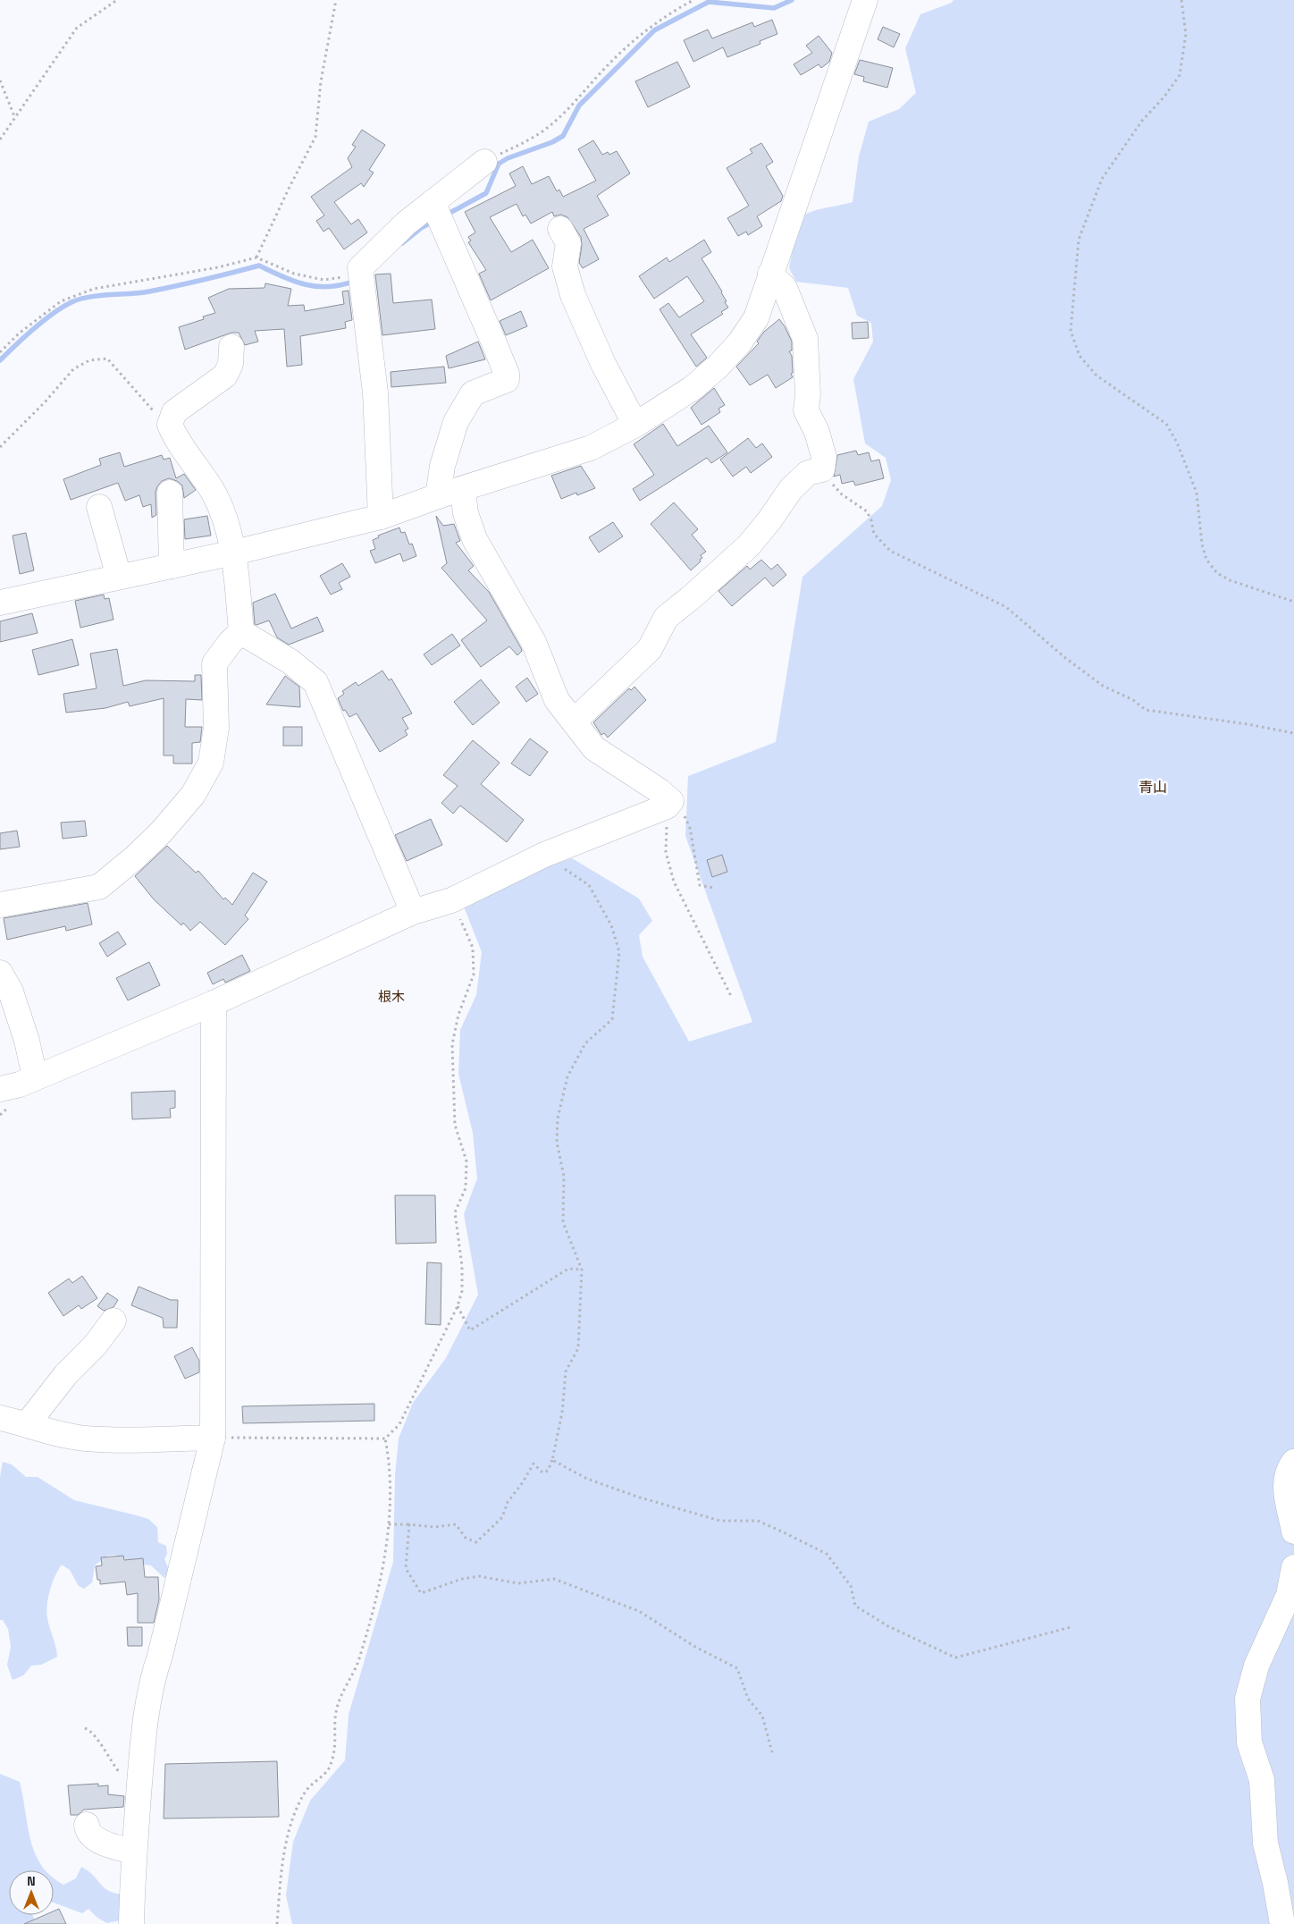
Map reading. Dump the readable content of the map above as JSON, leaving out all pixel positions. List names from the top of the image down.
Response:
{
  "districts": ["青山", "根木"],
  "north": "top"
}
